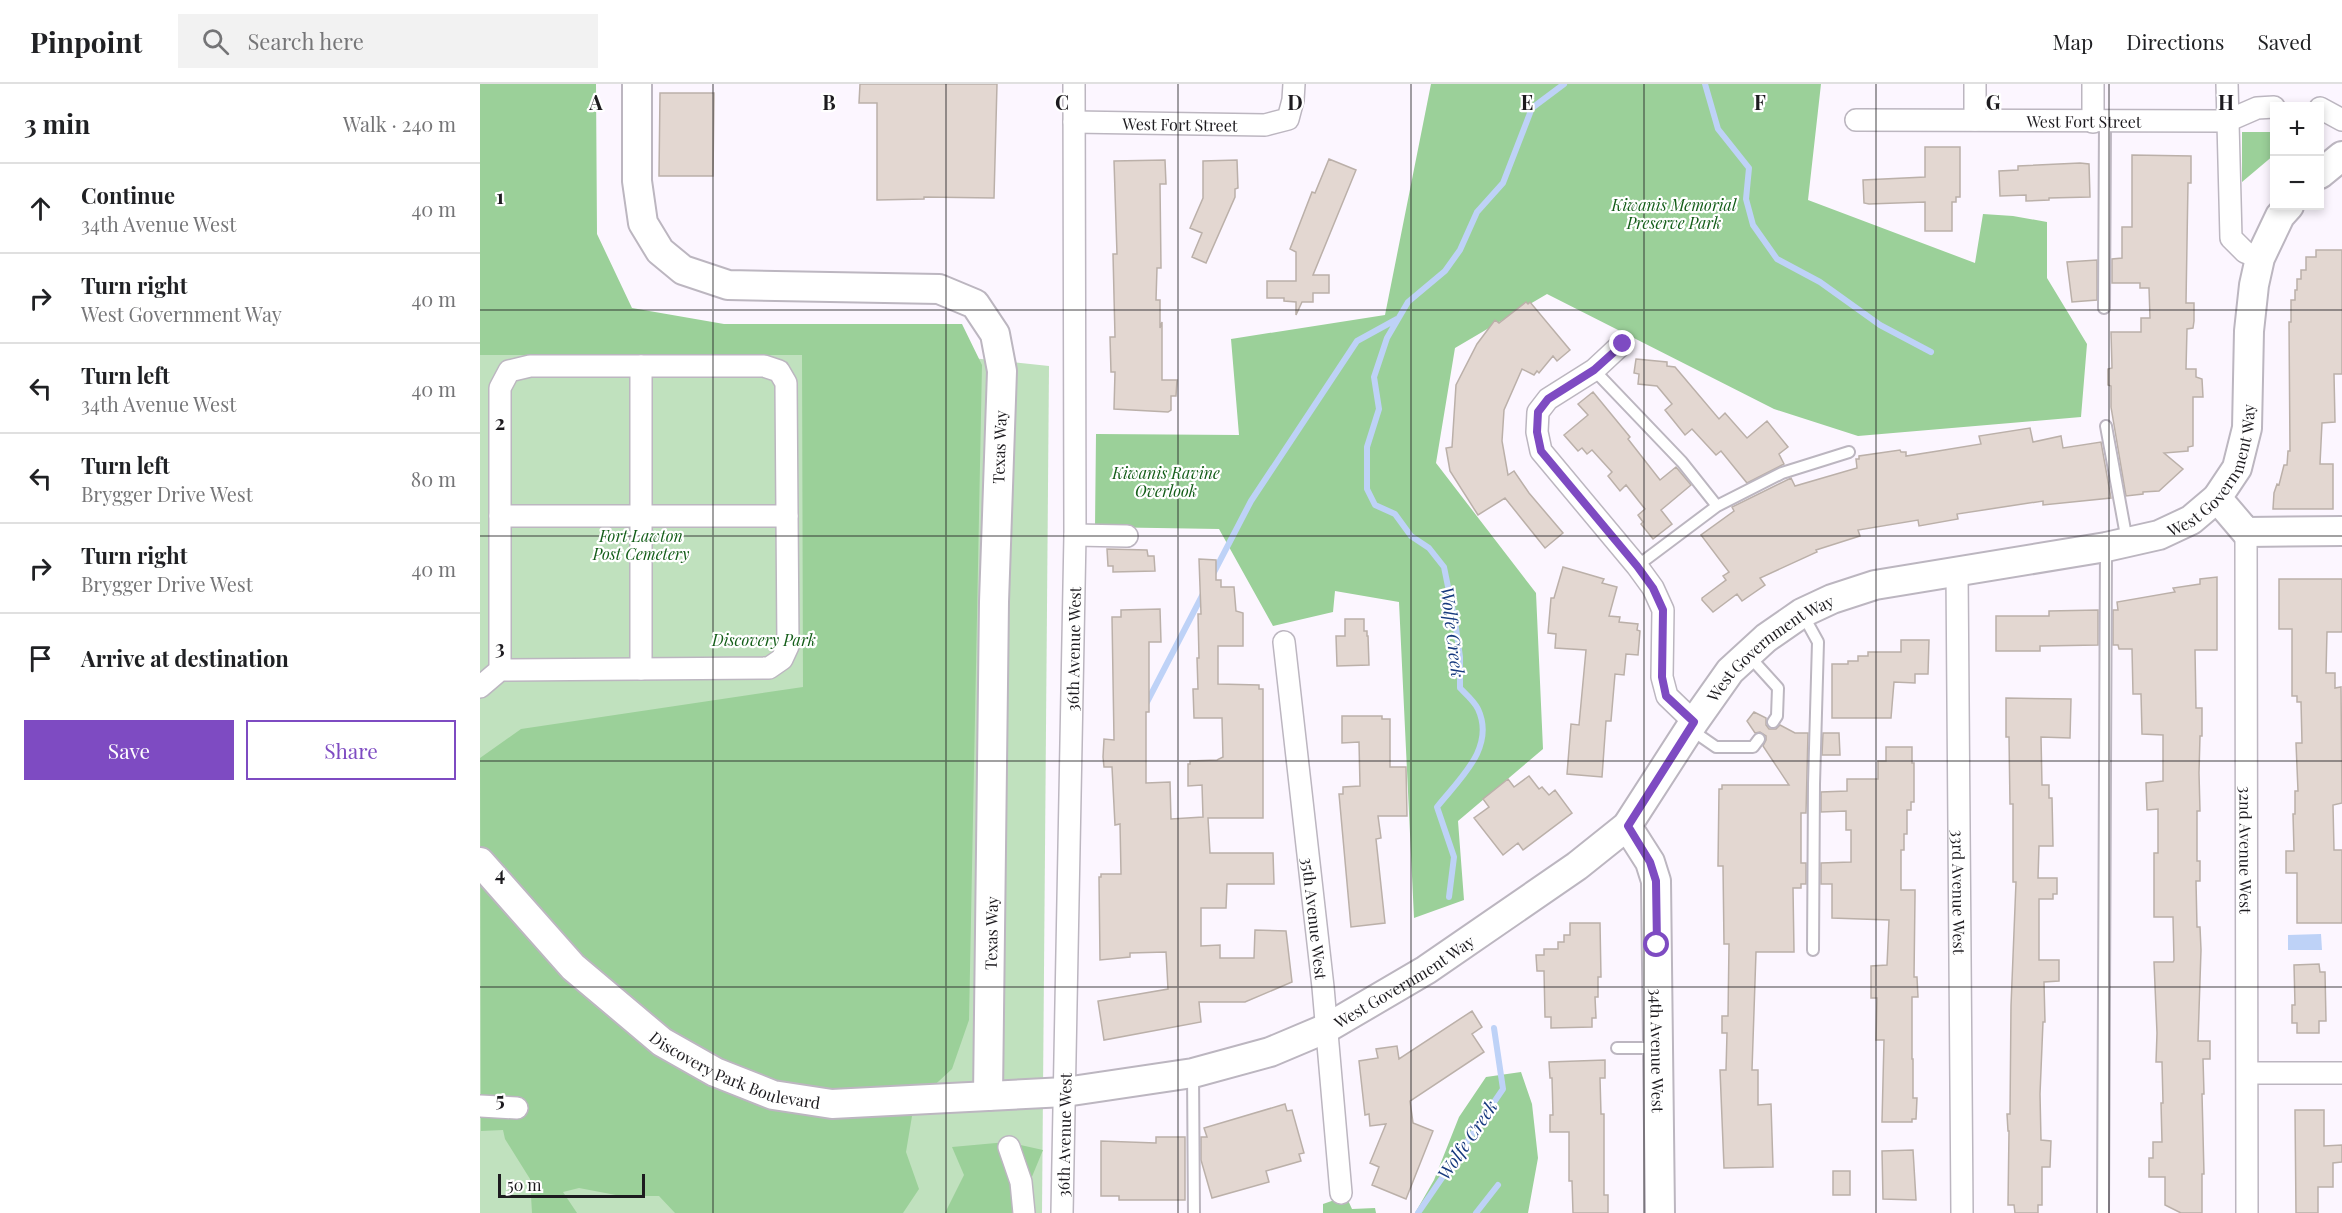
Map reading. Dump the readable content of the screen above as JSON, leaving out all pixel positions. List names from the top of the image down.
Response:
{
  "streets": {
    "street": [
      "West Fort Street",
      "Texas Way",
      "West Government Way",
      "36th Avenue West",
      "32nd Avenue West",
      "33rd Avenue West",
      "35th Avenue West",
      "34th Avenue West",
      "Discovery Park Boulevard"
    ]
  },
  "crossings": [
    ["West Fort Street", "36th Avenue West"],
    ["Texas Way", "Discovery Park Boulevard"],
    ["West Government Way", "36th Avenue West"],
    ["West Government Way", "33rd Avenue West"],
    ["West Government Way", "35th Avenue West"],
    ["West Government Way", "34th Avenue West"],
    ["West Government Way", "Discovery Park Boulevard"],
    ["36th Avenue West", "Discovery Park Boulevard"]
  ],
  "water": ["Wolfe Creek"],
  "parks": [
    "Kiwanis Memorial Preserve Park",
    "Kiwanis Ravine Overlook",
    "Fort Lawton Post Cemetery",
    "Discovery Park"
  ],
  "scale_bar": "50 m",
  "page": {
    "header": "Pinpoint",
    "search": "Search here",
    "nav": ["Map", "Directions", "Saved"],
    "heading": ["3 min", "Walk · 240 m"],
    "map_buttons": ["+", "−"],
    "list": [
      ["Continue", "34th Avenue West", "40 m"],
      ["Turn right", "West Government Way", "40 m"],
      ["Turn left", "34th Avenue West", "40 m"],
      ["Turn left", "Brygger Drive West", "80 m"],
      ["Turn right", "Brygger Drive West", "40 m"],
      "Arrive at destination"
    ],
    "buttons": ["Save", "Share"],
    "scale": "50 m"
  },
  "grid": {
    "columns": [
      "A",
      "B",
      "C",
      "D",
      "E",
      "F",
      "G",
      "H"
    ],
    "rows": [
      "1",
      "2",
      "3",
      "4",
      "5"
    ]
  }
}
